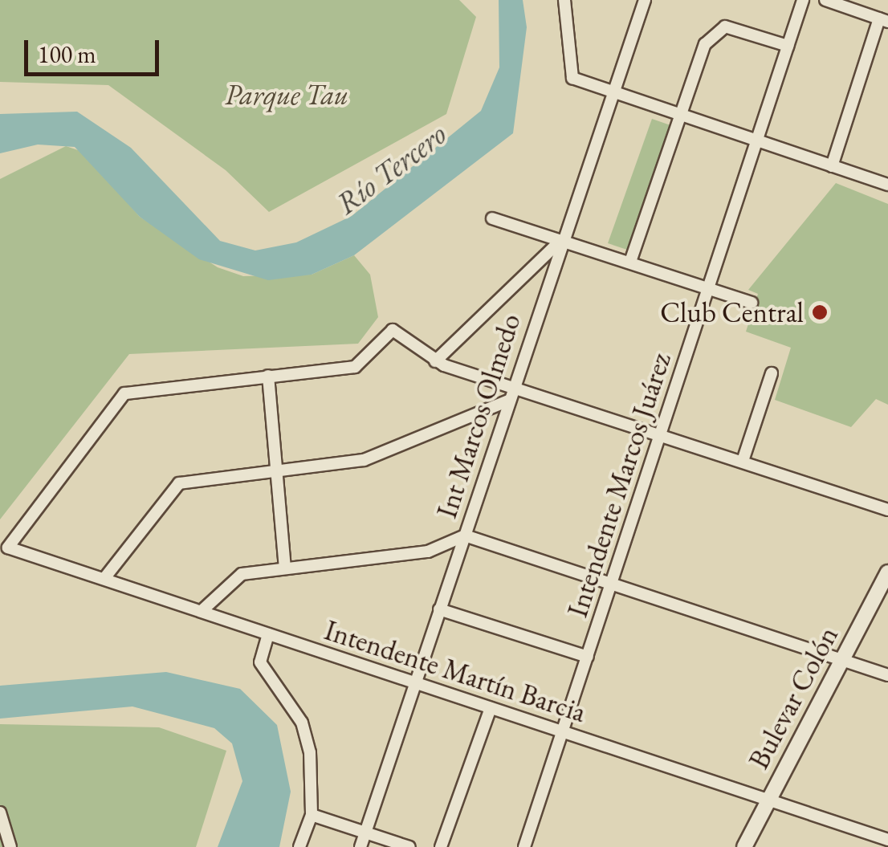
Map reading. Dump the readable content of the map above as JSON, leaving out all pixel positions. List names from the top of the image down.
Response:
{
  "streets": {
    "main road": ["Bulevar Colón"],
    "street": ["Int Marcos Olmedo", "Intendente Marcos Juárez", "Intendente Martín Barcia"]
  },
  "crossings": [
    ["Int Marcos Olmedo", "Intendente Martín Barcia"],
    ["Intendente Marcos Juárez", "Intendente Martín Barcia"],
    ["Intendente Martín Barcia", "Bulevar Colón"]
  ],
  "water": ["Río Tercero"],
  "parks": ["Parque Tau"],
  "places": ["Club Central"],
  "scale_bar": "100 m"
}
